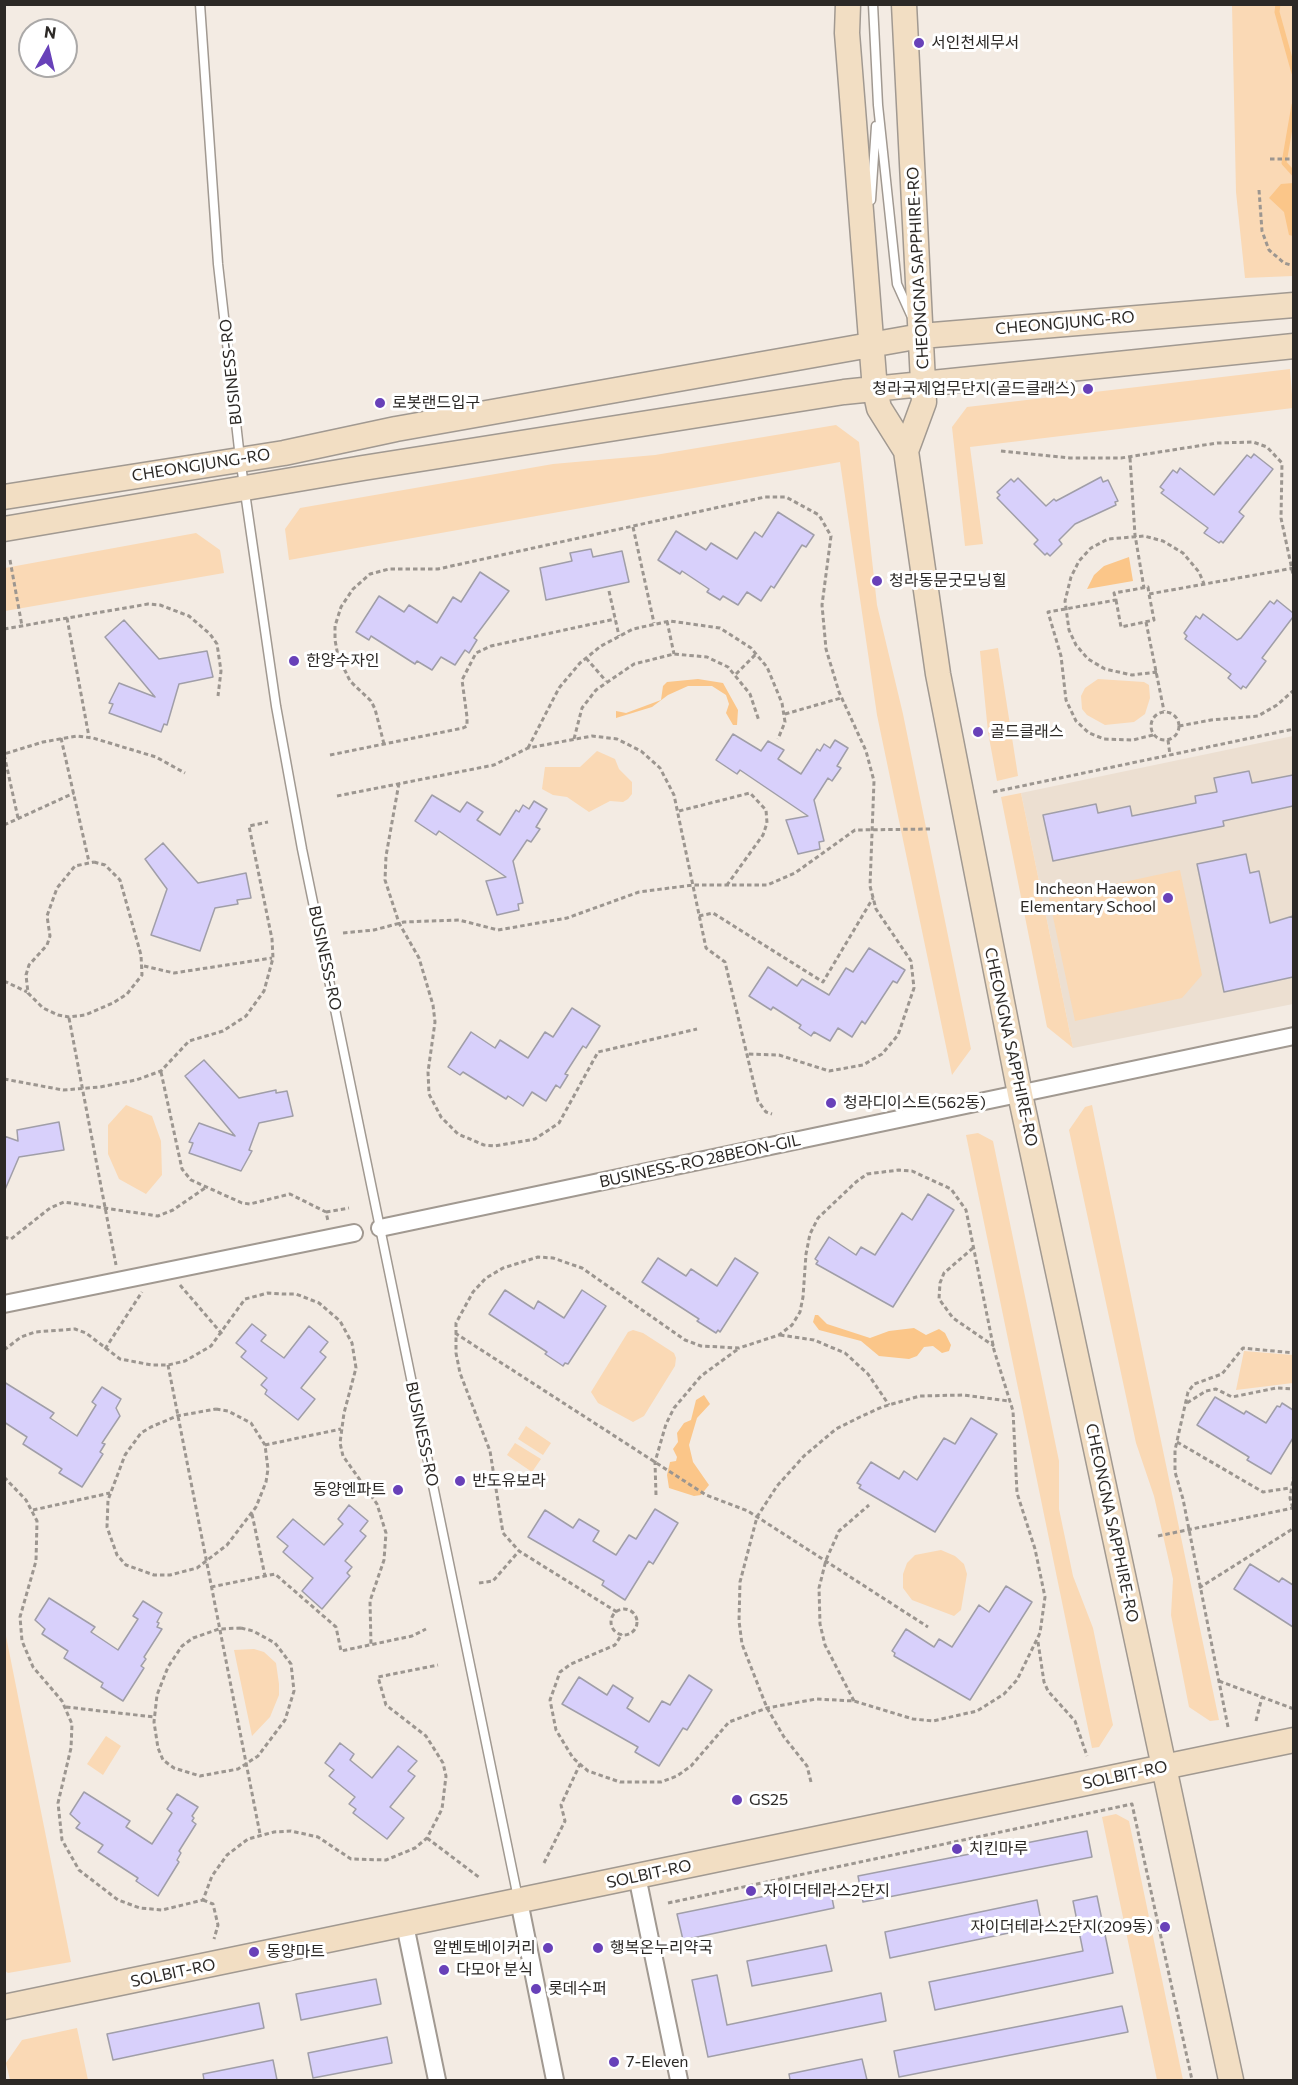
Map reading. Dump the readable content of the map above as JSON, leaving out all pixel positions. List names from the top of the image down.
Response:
{
  "streets": {
    "main road": ["CHEONGNA SAPPHIRE-RO", "CHEONGJUNG-RO", "SOLBIT-RO"],
    "street": ["BUSINESS-RO 28BEON-GIL"],
    "lane": ["BUSINESS-RO"]
  },
  "crossings": [
    ["CHEONGNA SAPPHIRE-RO", "CHEONGJUNG-RO"],
    ["CHEONGNA SAPPHIRE-RO", "BUSINESS-RO 28BEON-GIL"],
    ["CHEONGNA SAPPHIRE-RO", "SOLBIT-RO"],
    ["CHEONGJUNG-RO", "BUSINESS-RO"],
    ["BUSINESS-RO", "BUSINESS-RO 28BEON-GIL"],
    ["BUSINESS-RO", "SOLBIT-RO"]
  ],
  "places": [
    "서인천세무서",
    "청라국제업무단지(골드클래스)",
    "로봇랜드입구",
    "청라동문굿모닝힐",
    "한양수자인",
    "골드클래스",
    "Incheon Haewon Elementary School",
    "청라디이스트(562동)",
    "반도유보라",
    "동양엔파트",
    "GS25",
    "치킨마루",
    "자이더테라스2단지",
    "자이더테라스2단지(209동)",
    "알벤토베이커리",
    "행복온누리약국",
    "동양마트",
    "다모아 분식",
    "롯데수퍼",
    "7-Eleven"
  ],
  "north": "top"
}
